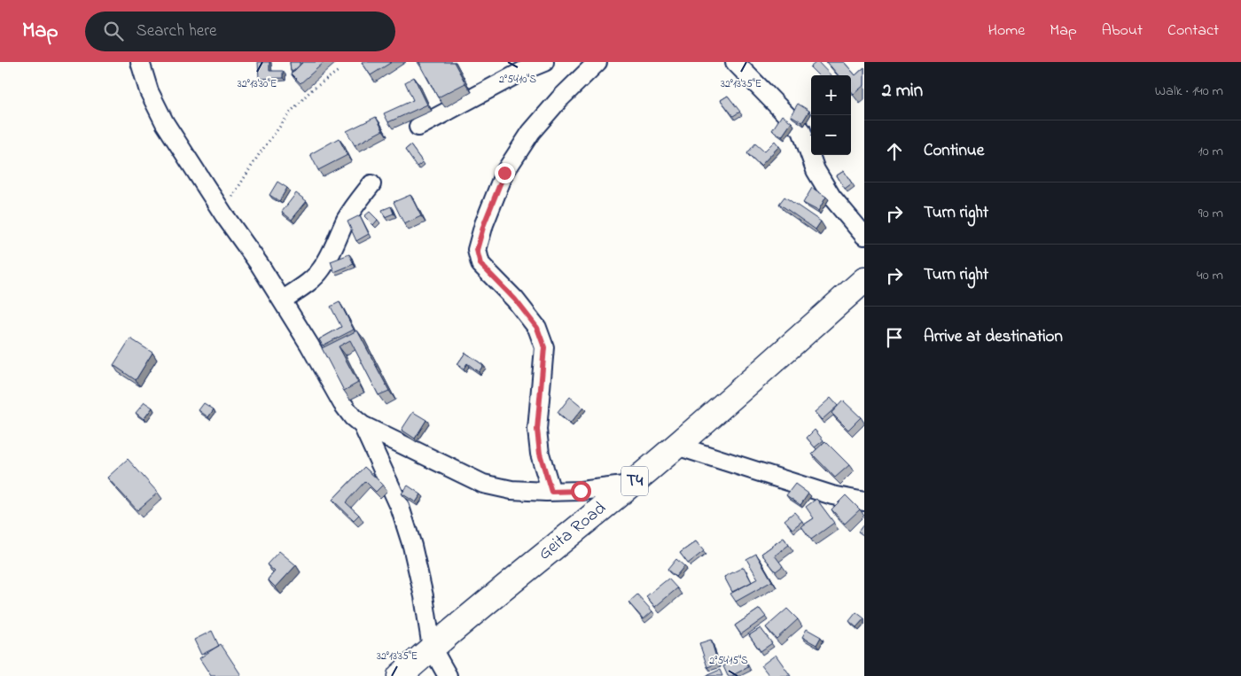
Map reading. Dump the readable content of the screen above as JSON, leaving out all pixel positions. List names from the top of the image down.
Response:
{
  "streets": {
    "highway": ["T4", "Geita Road"]
  },
  "page": {
    "header": "Map",
    "search": "Search here",
    "nav": [
      "Home",
      "Map",
      "About",
      "Contact"
    ],
    "heading": ["2 min", "Walk · 140 m"],
    "map_buttons": ["+", "−"],
    "list": [
      ["Continue", "10 m"],
      ["Turn right", "90 m"],
      ["Turn right", "40 m"],
      "Arrive at destination"
    ]
  },
  "coordinates": [
    "2°54'10\"S",
    "32°13'30\"E",
    "32°13'35\"E",
    "2°54'15\"S"
  ]
}
